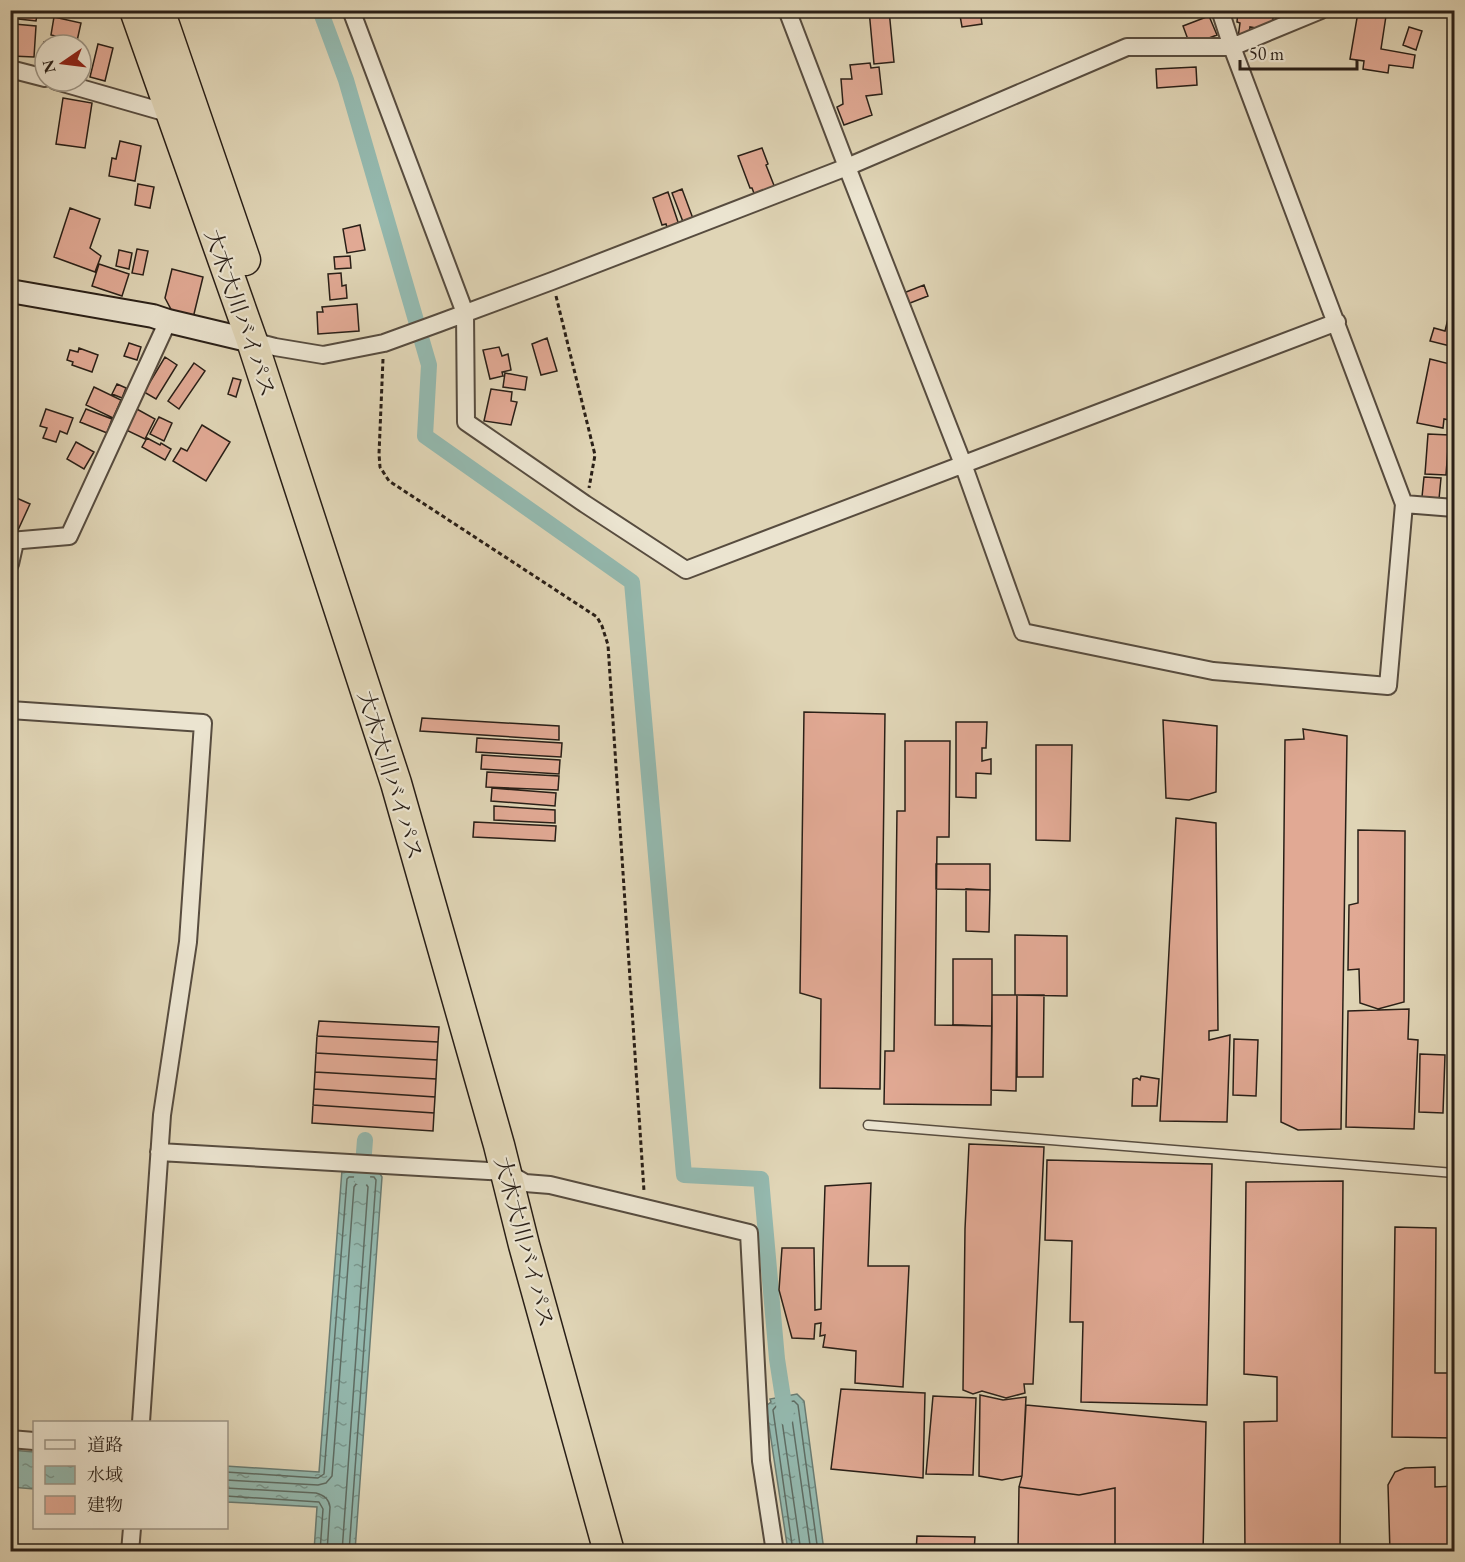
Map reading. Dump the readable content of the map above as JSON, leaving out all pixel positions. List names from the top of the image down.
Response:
{
  "streets": {
    "highway": ["大木大川バイパス"]
  },
  "legend": ["道路", "水域", "建物"],
  "scale_bar": "50 m",
  "north": "left"
}
